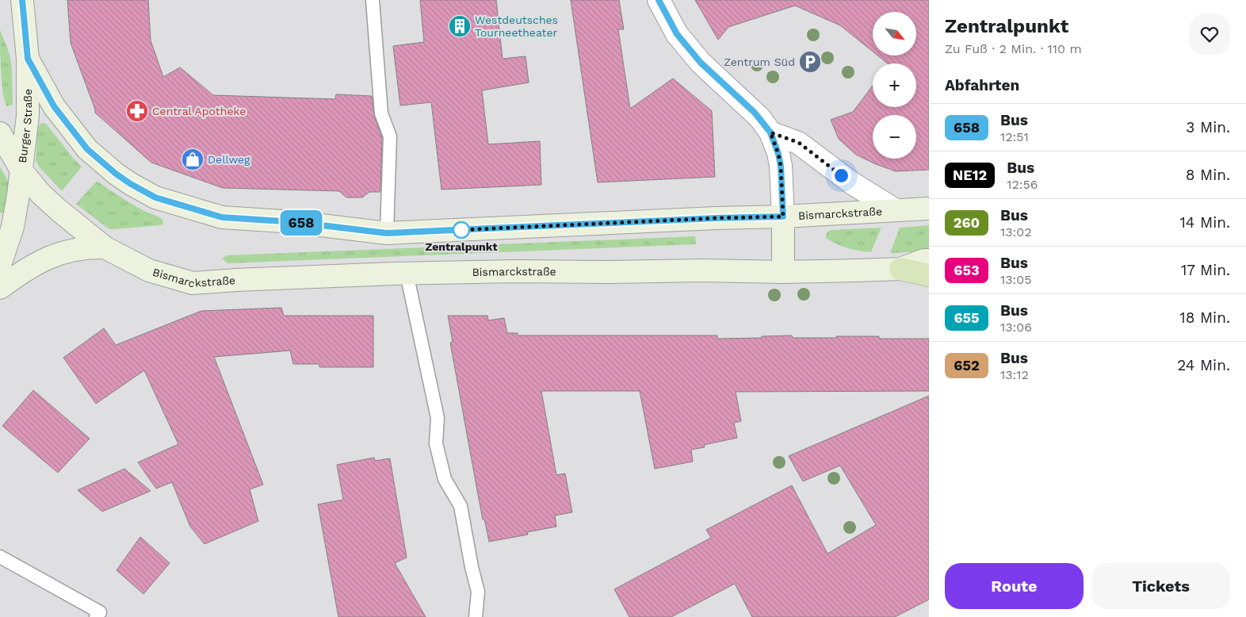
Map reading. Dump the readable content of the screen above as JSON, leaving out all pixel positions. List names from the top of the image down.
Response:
{
  "streets": {
    "main road": ["Burger Straße", "Bismarckstraße"]
  },
  "crossings": [
    ["Burger Straße", "Bismarckstraße"]
  ],
  "places": {
    "building": ["Westdeutsches Tourneetheater"],
    "parking": ["Zentrum Süd"],
    "pharmacy": ["Central Apotheke"],
    "shop": ["Dellweg"],
    "other": ["Zentralpunkt"]
  },
  "lines": ["bus line 658"],
  "north": "bottom right",
  "page": {
    "on_map": "658",
    "heading": [
      ["Zentralpunkt", "Zu Fuß · 2 Min. · 110 m"],
      "Abfahrten"
    ],
    "map_buttons": ["+", "−"],
    "list": [
      {
        "mark": "658",
        "name": "Bus",
        "note": "12:51",
        "value": "3 Min."
      },
      {
        "mark": "NE12",
        "name": "Bus",
        "note": "12:56",
        "value": "8 Min."
      },
      {
        "mark": "260",
        "name": "Bus",
        "note": "13:02",
        "value": "14 Min."
      },
      {
        "mark": "653",
        "name": "Bus",
        "note": "13:05",
        "value": "17 Min."
      },
      {
        "mark": "655",
        "name": "Bus",
        "note": "13:06",
        "value": "18 Min."
      },
      {
        "mark": "652",
        "name": "Bus",
        "note": "13:12",
        "value": "24 Min."
      }
    ],
    "buttons": ["Route", "Tickets"]
  }
}
